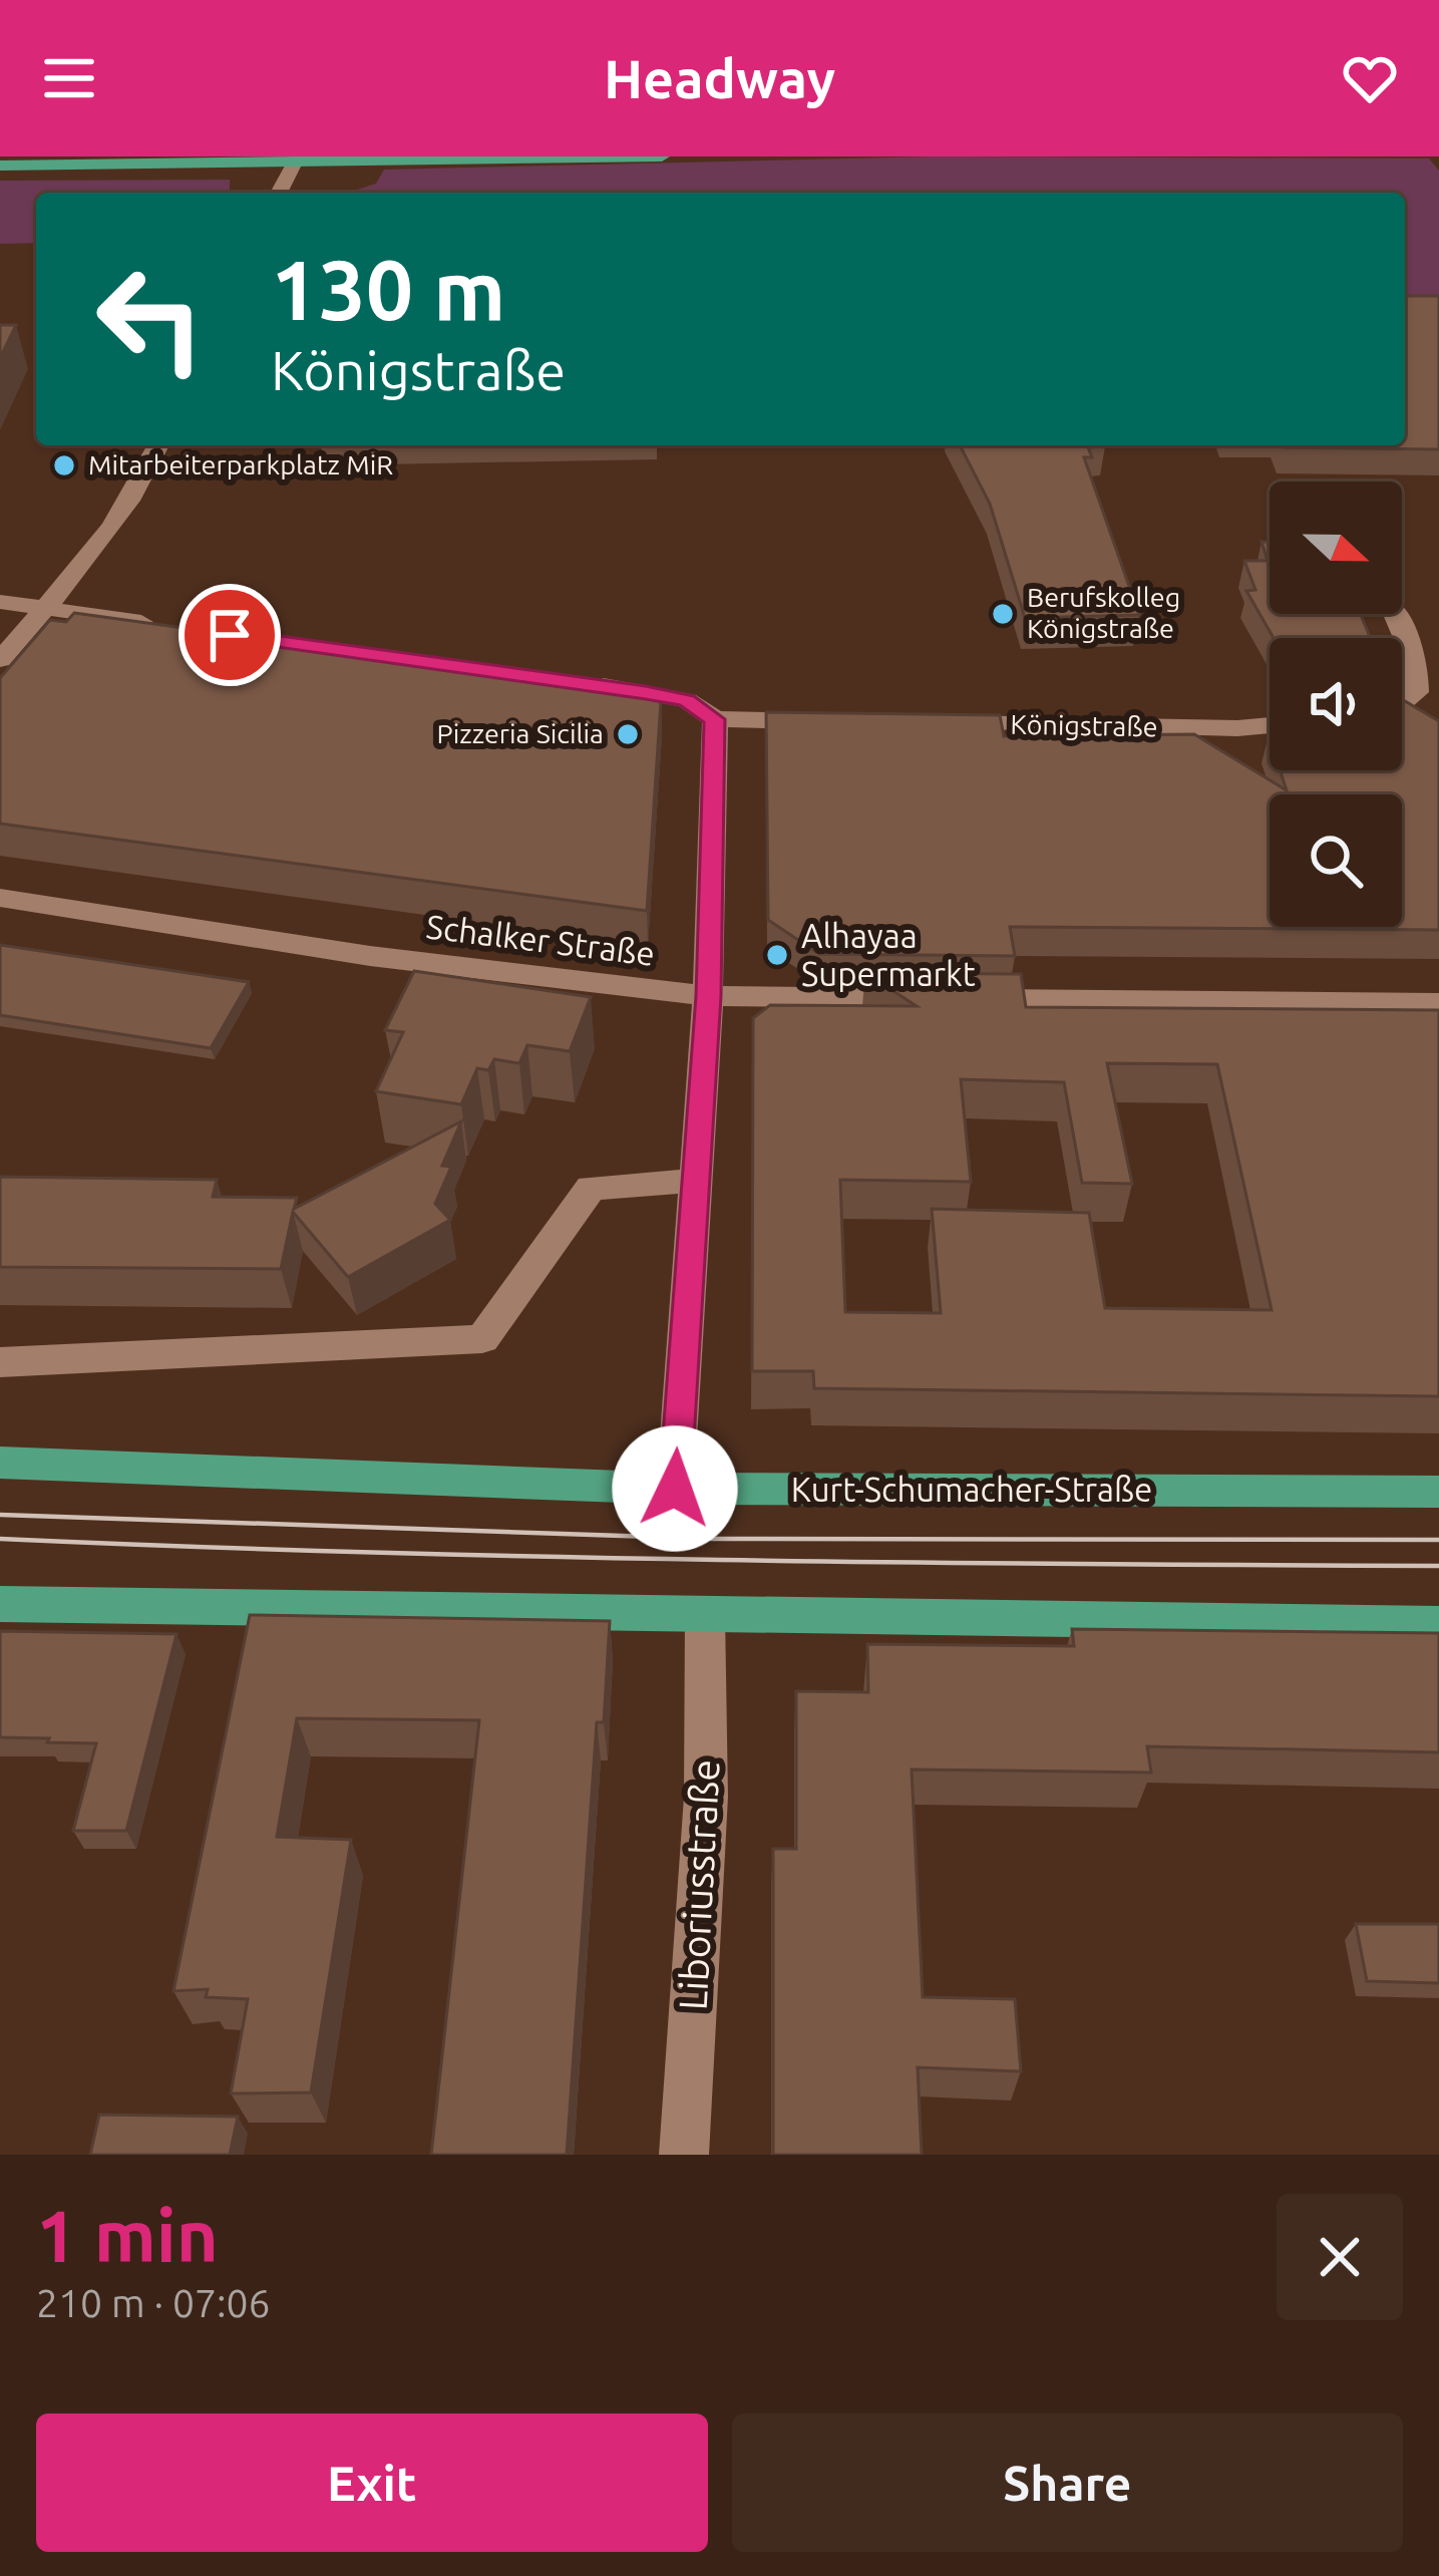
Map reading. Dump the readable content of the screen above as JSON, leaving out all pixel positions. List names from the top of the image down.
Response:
{
  "streets": {
    "main road": ["Kurt-Schumacher-Straße"],
    "street": ["Königstraße", "Schalker Straße", "Liboriusstraße"]
  },
  "places": [
    "Mitarbeiterparkplatz MiR",
    "Berufskolleg Königstraße",
    "Pizzeria Sicilia",
    "Alhayaa Supermarkt"
  ],
  "north": "right",
  "page": {
    "header": "Headway",
    "turn": ["130 m", "Königstraße"],
    "heading": ["1 min", "210 m · 07:06"],
    "buttons": ["Exit", "Share"]
  }
}
